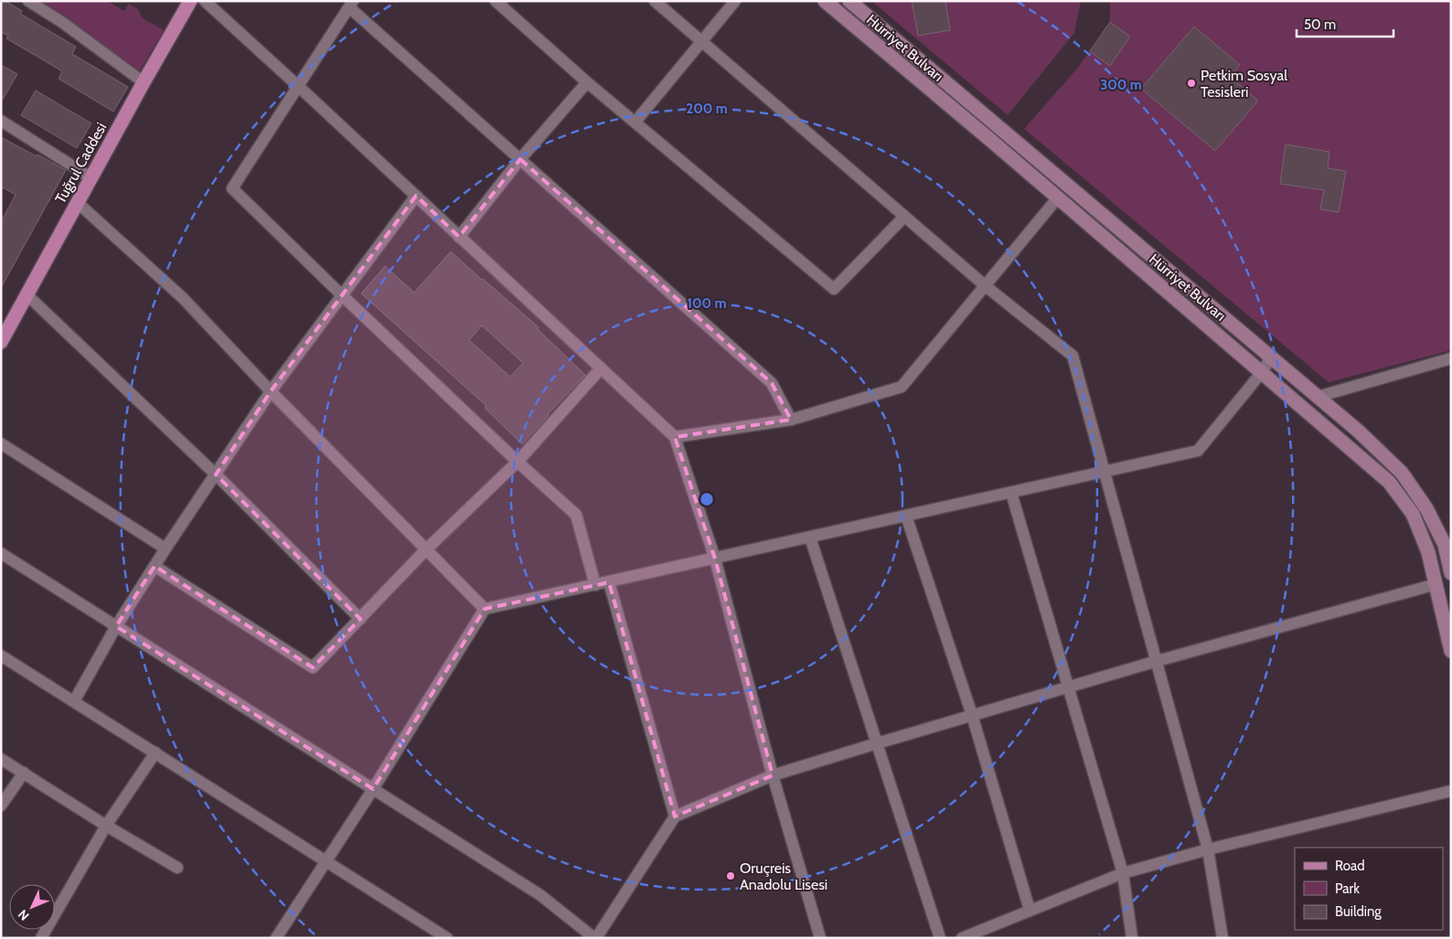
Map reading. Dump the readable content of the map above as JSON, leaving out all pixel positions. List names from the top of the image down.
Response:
{
  "streets": {
    "main road": ["Hürriyet Bulvarı", "Tuğrul Caddesi"]
  },
  "places": ["Petkim Sosyal Tesisleri", "Oruçreis Anadolu Lisesi"],
  "legend": ["Road", "Park", "Building"],
  "scale_bar": "50 m",
  "north": "bottom left",
  "rings": ["300 m", "200 m", "100 m"]
}
